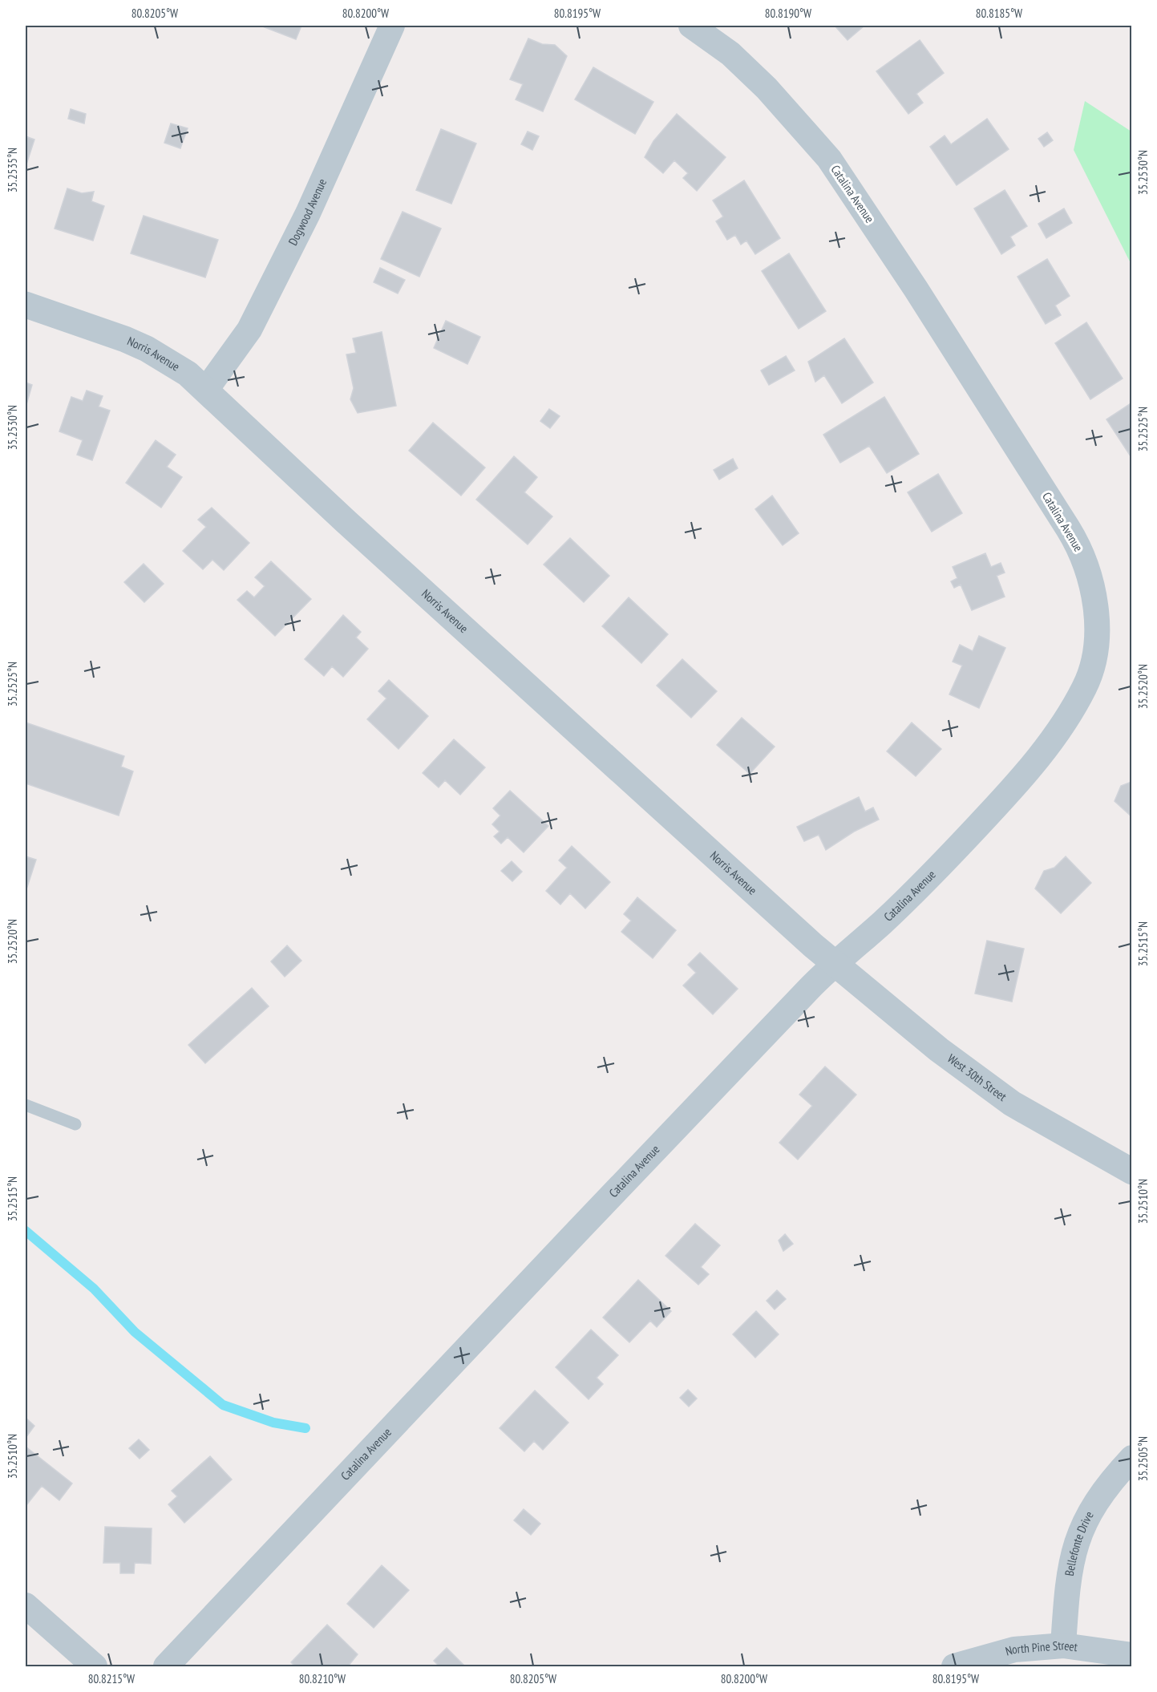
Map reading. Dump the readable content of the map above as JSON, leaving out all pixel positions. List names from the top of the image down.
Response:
{
  "streets": {
    "street": [
      "Catalina Avenue",
      "Dogwood Avenue",
      "Norris Avenue",
      "West 30th Street",
      "Bellefonte Drive",
      "North Pine Street"
    ]
  },
  "crossings": [
    ["Catalina Avenue", "Norris Avenue"],
    ["Catalina Avenue", "West 30th Street"],
    ["Dogwood Avenue", "Norris Avenue"],
    ["Norris Avenue", "West 30th Street"],
    ["Bellefonte Drive", "North Pine Street"]
  ],
  "coordinates": [
    "80.8205°W",
    "80.8200°W",
    "80.8195°W",
    "80.8190°W",
    "80.8185°W",
    "35.2535°N",
    "35.2530°N",
    "35.2525°N",
    "35.2520°N",
    "35.2515°N",
    "35.2510°N",
    "35.2505°N",
    "80.8215°W",
    "80.8210°W"
  ]
}
